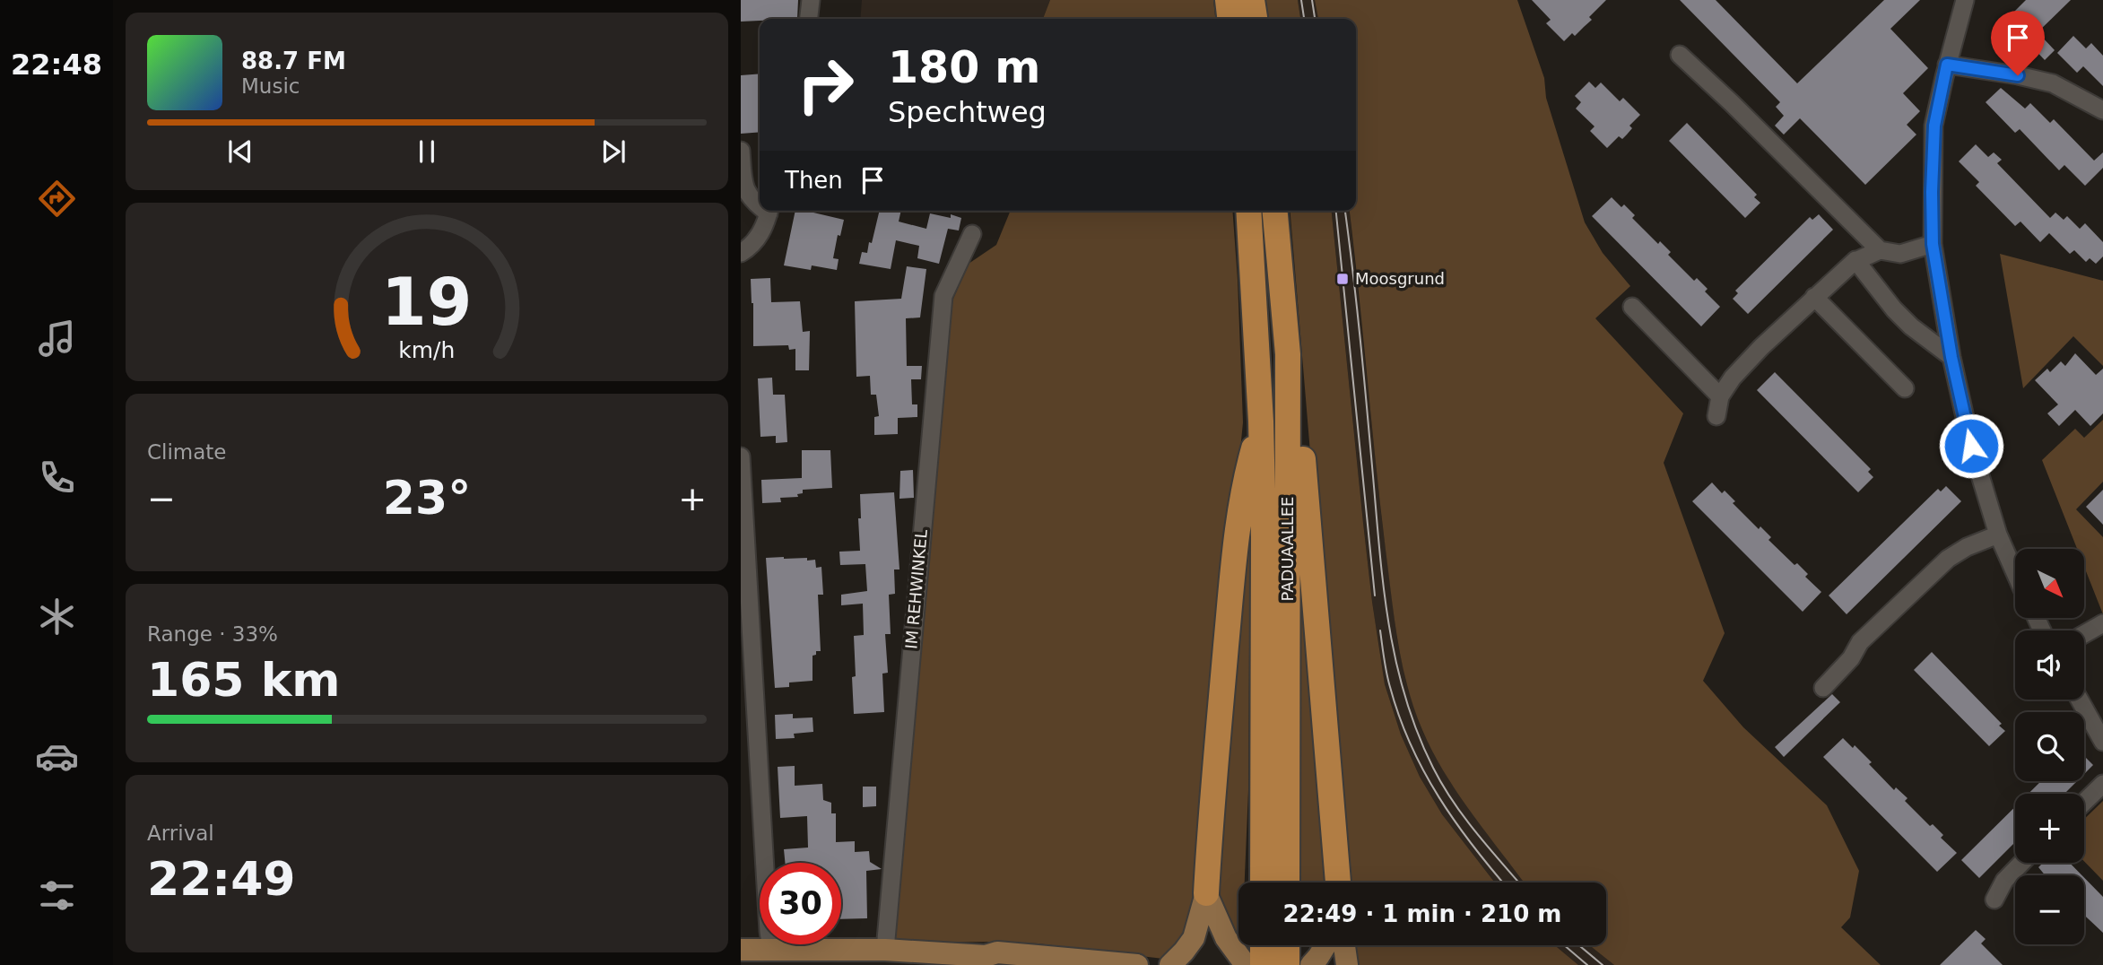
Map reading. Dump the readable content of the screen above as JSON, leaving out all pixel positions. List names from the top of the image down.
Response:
{
  "streets": {
    "highway": ["PADUAALLEE"],
    "street": ["IM REHWINKEL"]
  },
  "places": {
    "transit": ["Moosgrund"]
  },
  "north": "bottom right",
  "page": {
    "tabs": "22:48",
    "turn": ["180 m", "Spechtweg"],
    "song": ["88.7 FM", "Music"],
    "then": "Then",
    "tile": [
      "Climate",
      ["Range · 33%", "165 km"],
      ["Arrival", "22:49"]
    ],
    "heat": ["−", "23°", "+"],
    "map_buttons": ["+", "−"],
    "limit": "30",
    "trip": "22:49 · 1 min · 210 m",
    "gauge": ["19", "km/h"]
  }
}
